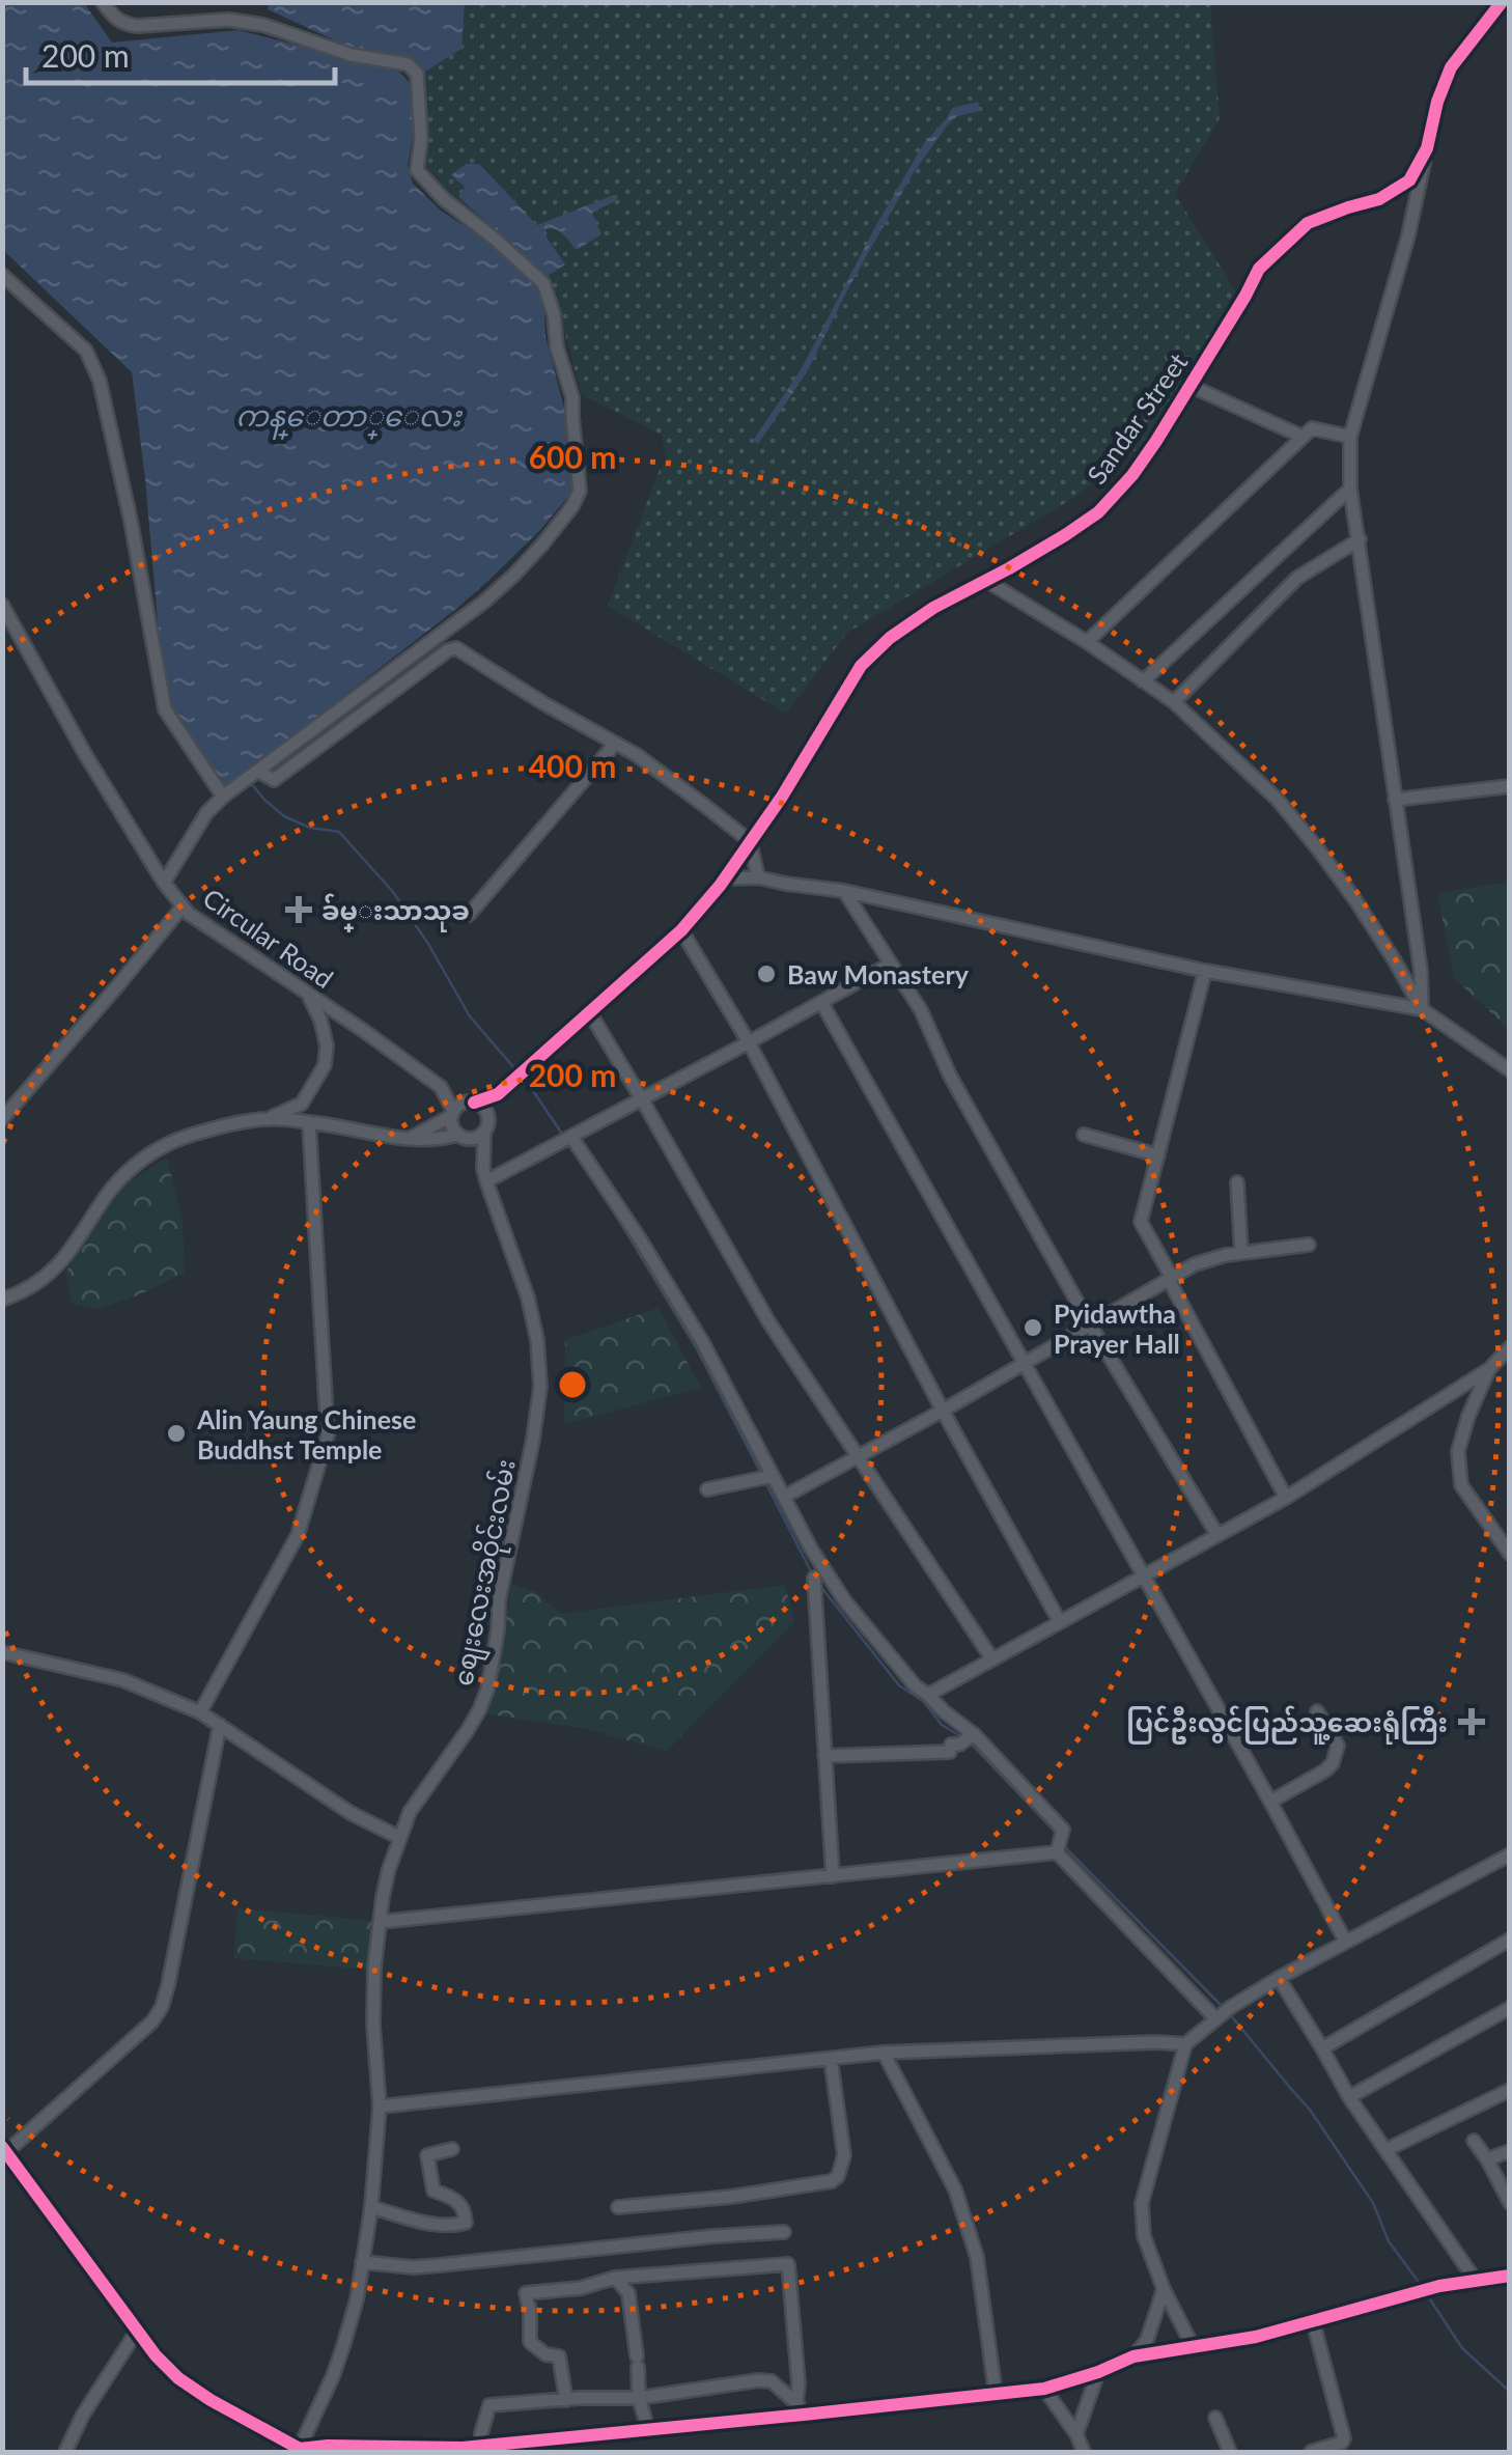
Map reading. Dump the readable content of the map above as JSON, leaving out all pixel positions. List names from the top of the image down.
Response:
{
  "streets": {
    "street": ["Sandar Street", "Circular Road", "စျေးလေးအဝိုင်းလမ်း"]
  },
  "water": ["ကန္ေတာ္ေလး"],
  "places": {
    "health": ["ခ်မ္းသာသုခ", "ပြင်ဦးလွင်ပြည်သူ့ဆေးရုံကြီး"],
    "other": ["Baw Monastery", "Pyidawtha Prayer Hall", "Alin Yaung Chinese Buddhst Temple"]
  },
  "scale_bar": "200 m",
  "rings": ["600 m", "400 m", "200 m"]
}
